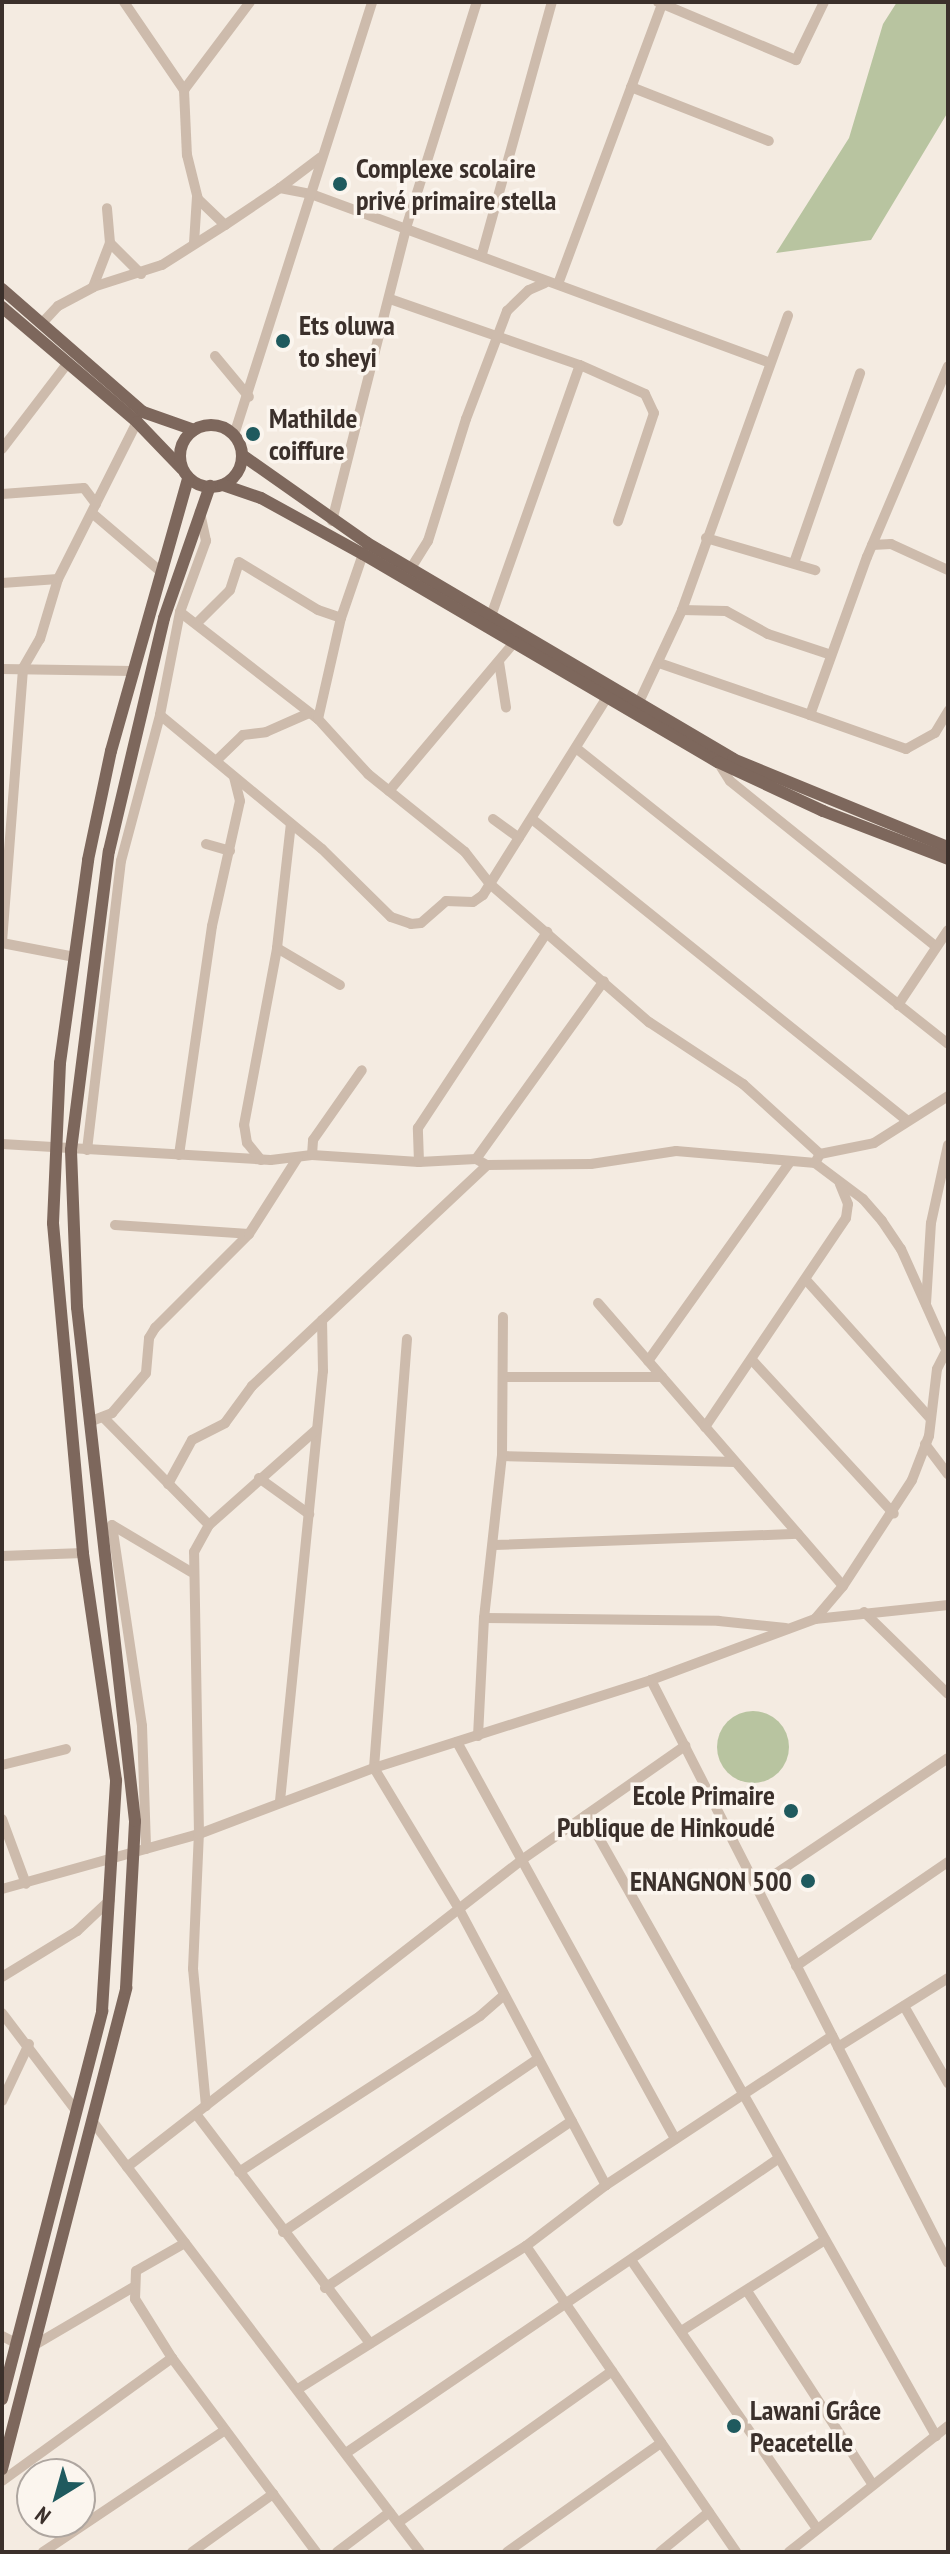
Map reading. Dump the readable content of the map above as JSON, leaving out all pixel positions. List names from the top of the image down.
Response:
{
  "places": [
    "Complexe scolaire privé primaire stella",
    "Ets oluwa to sheyi",
    "Mathilde coiffure",
    "Ecole Primaire Publique de Hinkoudé",
    "ENANGNON 500",
    "Lawani Grâce Peacetelle"
  ],
  "north": "bottom left"
}
